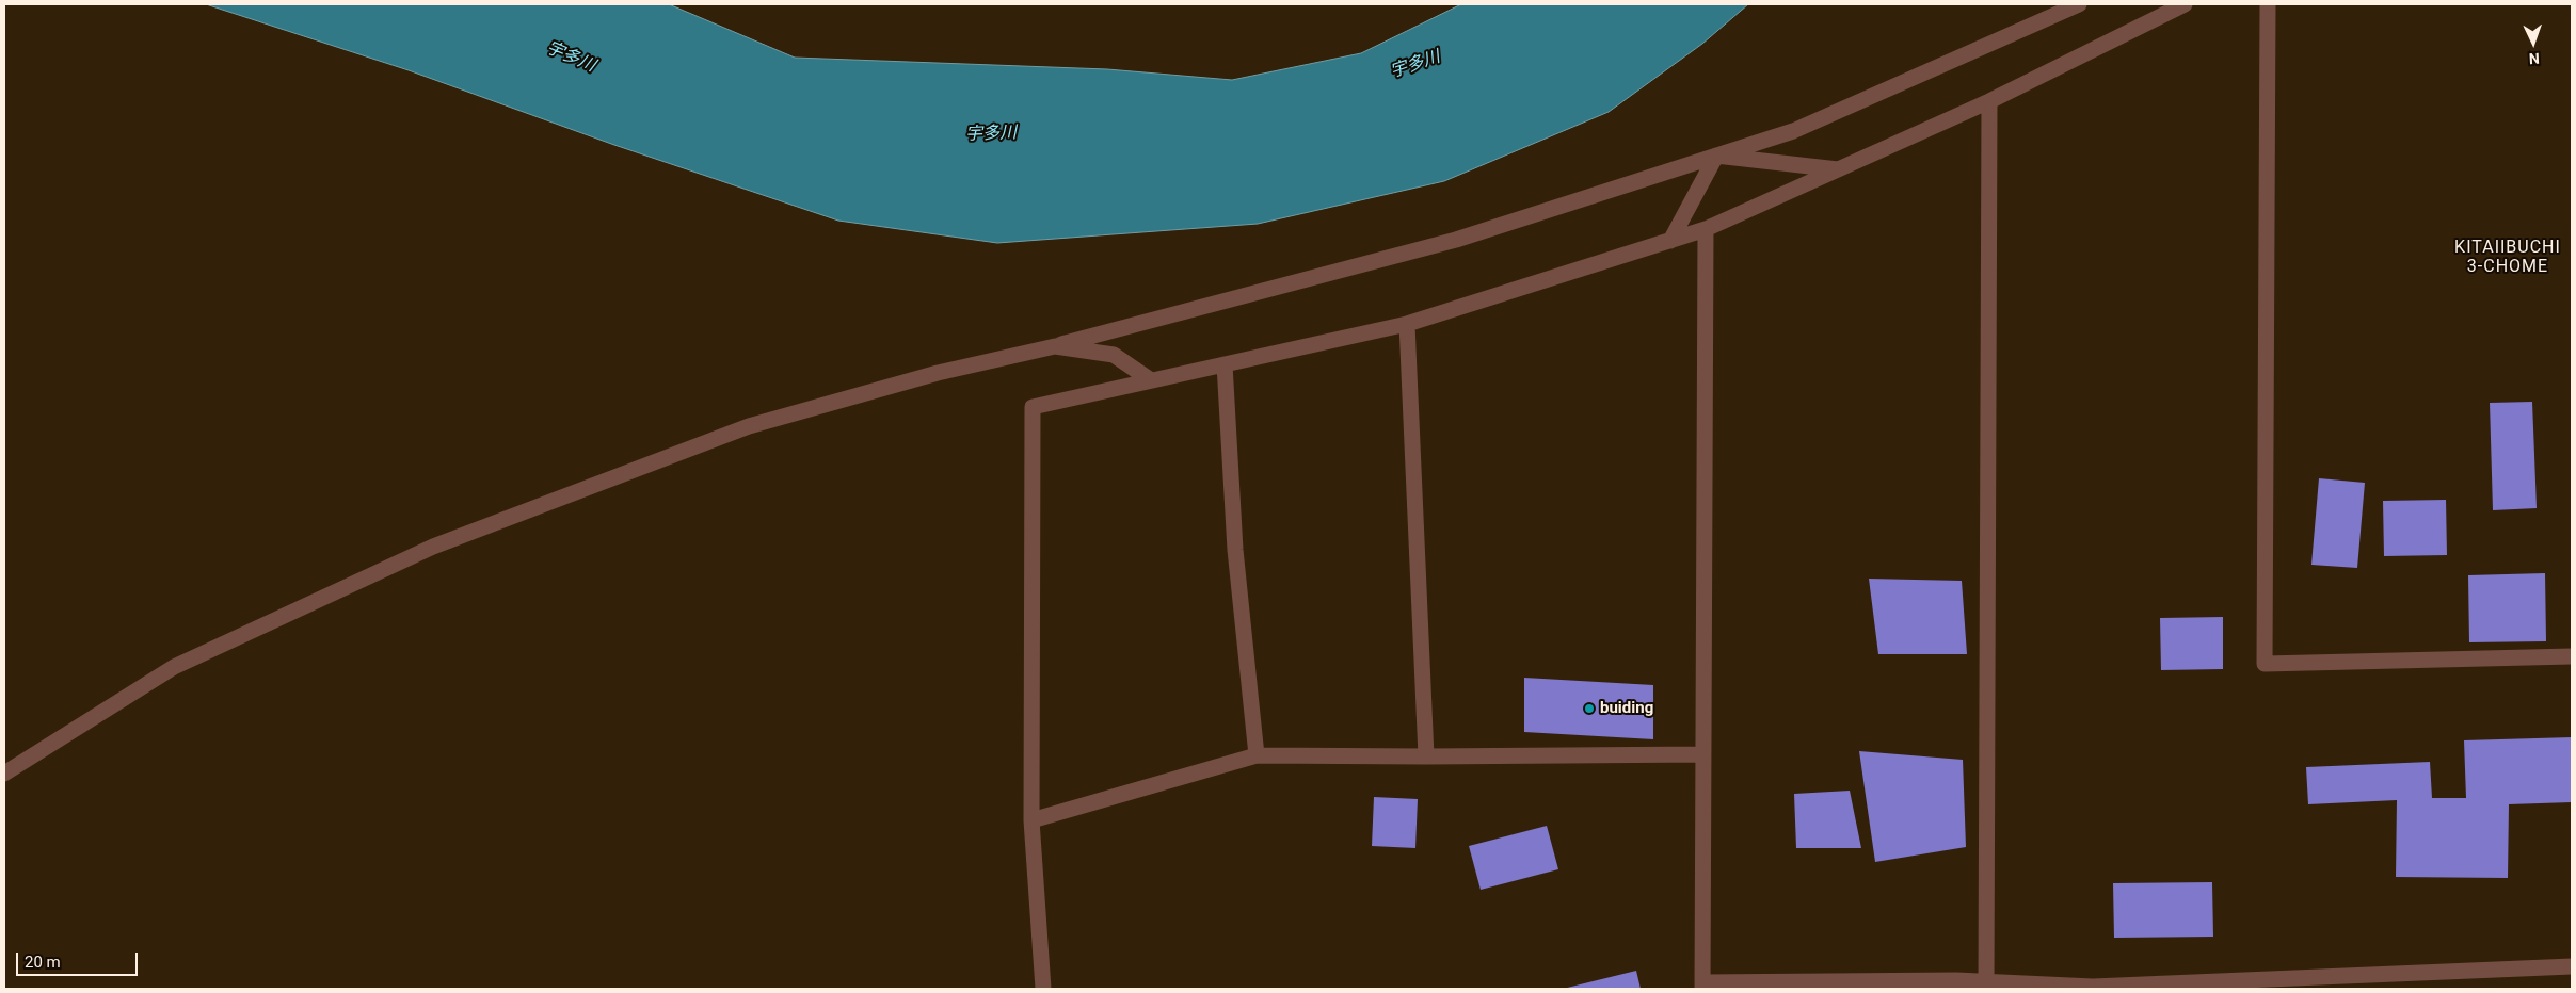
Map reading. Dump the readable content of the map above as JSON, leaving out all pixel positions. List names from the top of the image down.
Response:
{
  "districts": ["KITAIIBUCHI 3-CHOME"],
  "water": ["宇多川"],
  "places": ["buiding"],
  "scale_bar": "20 m",
  "north": "bottom"
}
